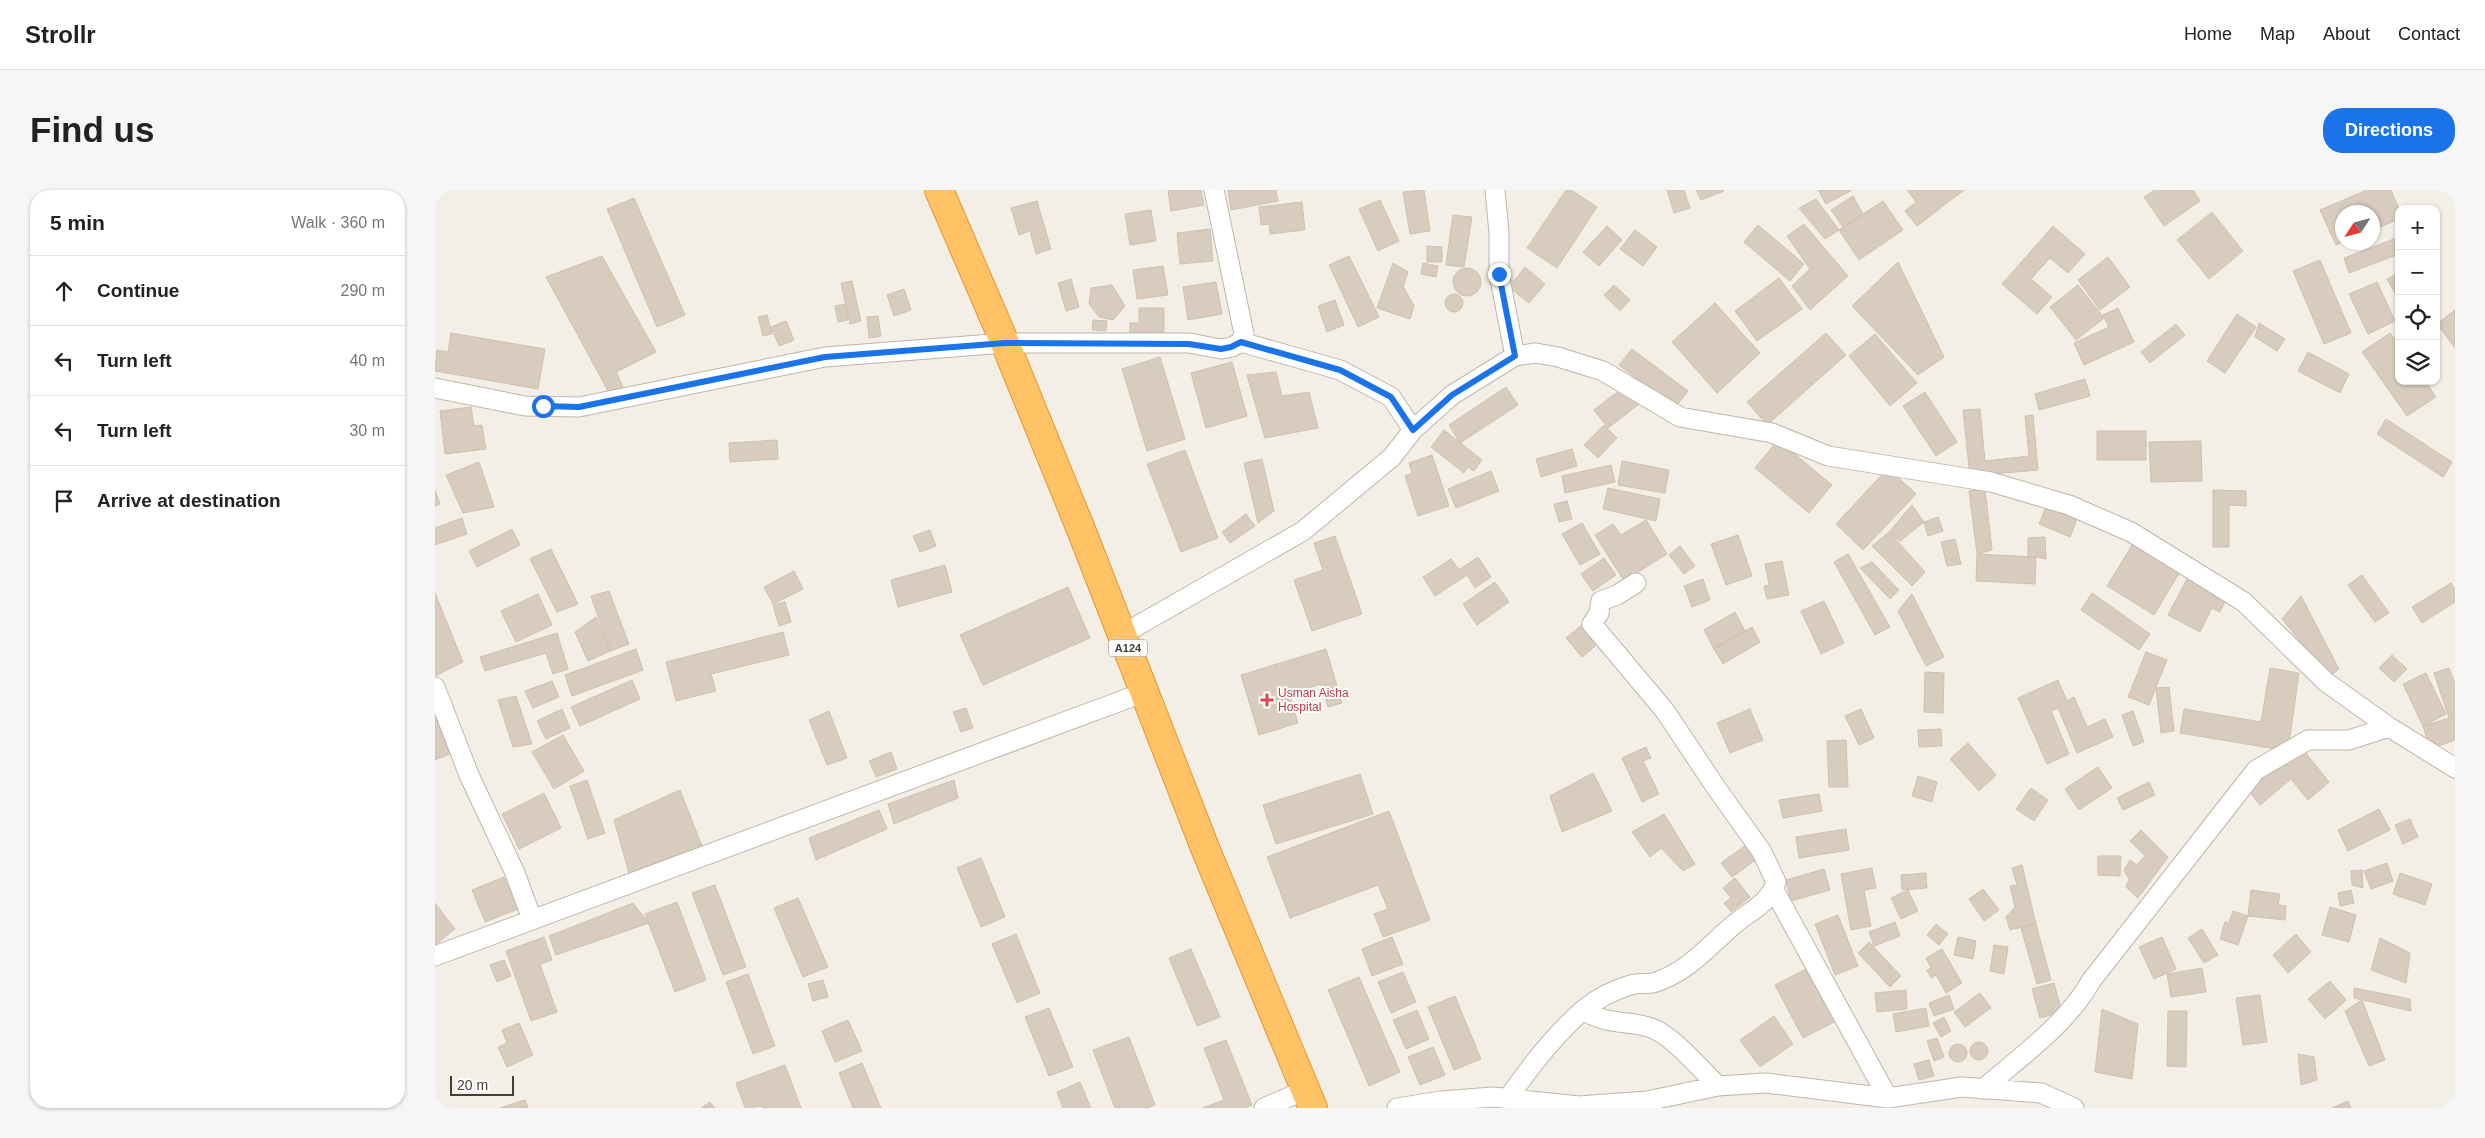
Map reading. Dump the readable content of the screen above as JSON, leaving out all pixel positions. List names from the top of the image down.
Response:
{
  "streets": {
    "highway": ["A124"]
  },
  "places": {
    "health": ["Usman Aisha Hospital"]
  },
  "scale_bar": "20 m",
  "north": "bottom left",
  "page": {
    "header": "Strollr",
    "nav": [
      "Home",
      "Map",
      "About",
      "Contact"
    ],
    "buttons": "Directions",
    "title": "Find us",
    "heading": ["5 min", "Walk · 360 m"],
    "map_buttons": ["+", "−"],
    "list": [
      ["Continue", "290 m"],
      ["Turn left", "40 m"],
      ["Turn left", "30 m"],
      "Arrive at destination"
    ],
    "scale": "20 m"
  }
}
